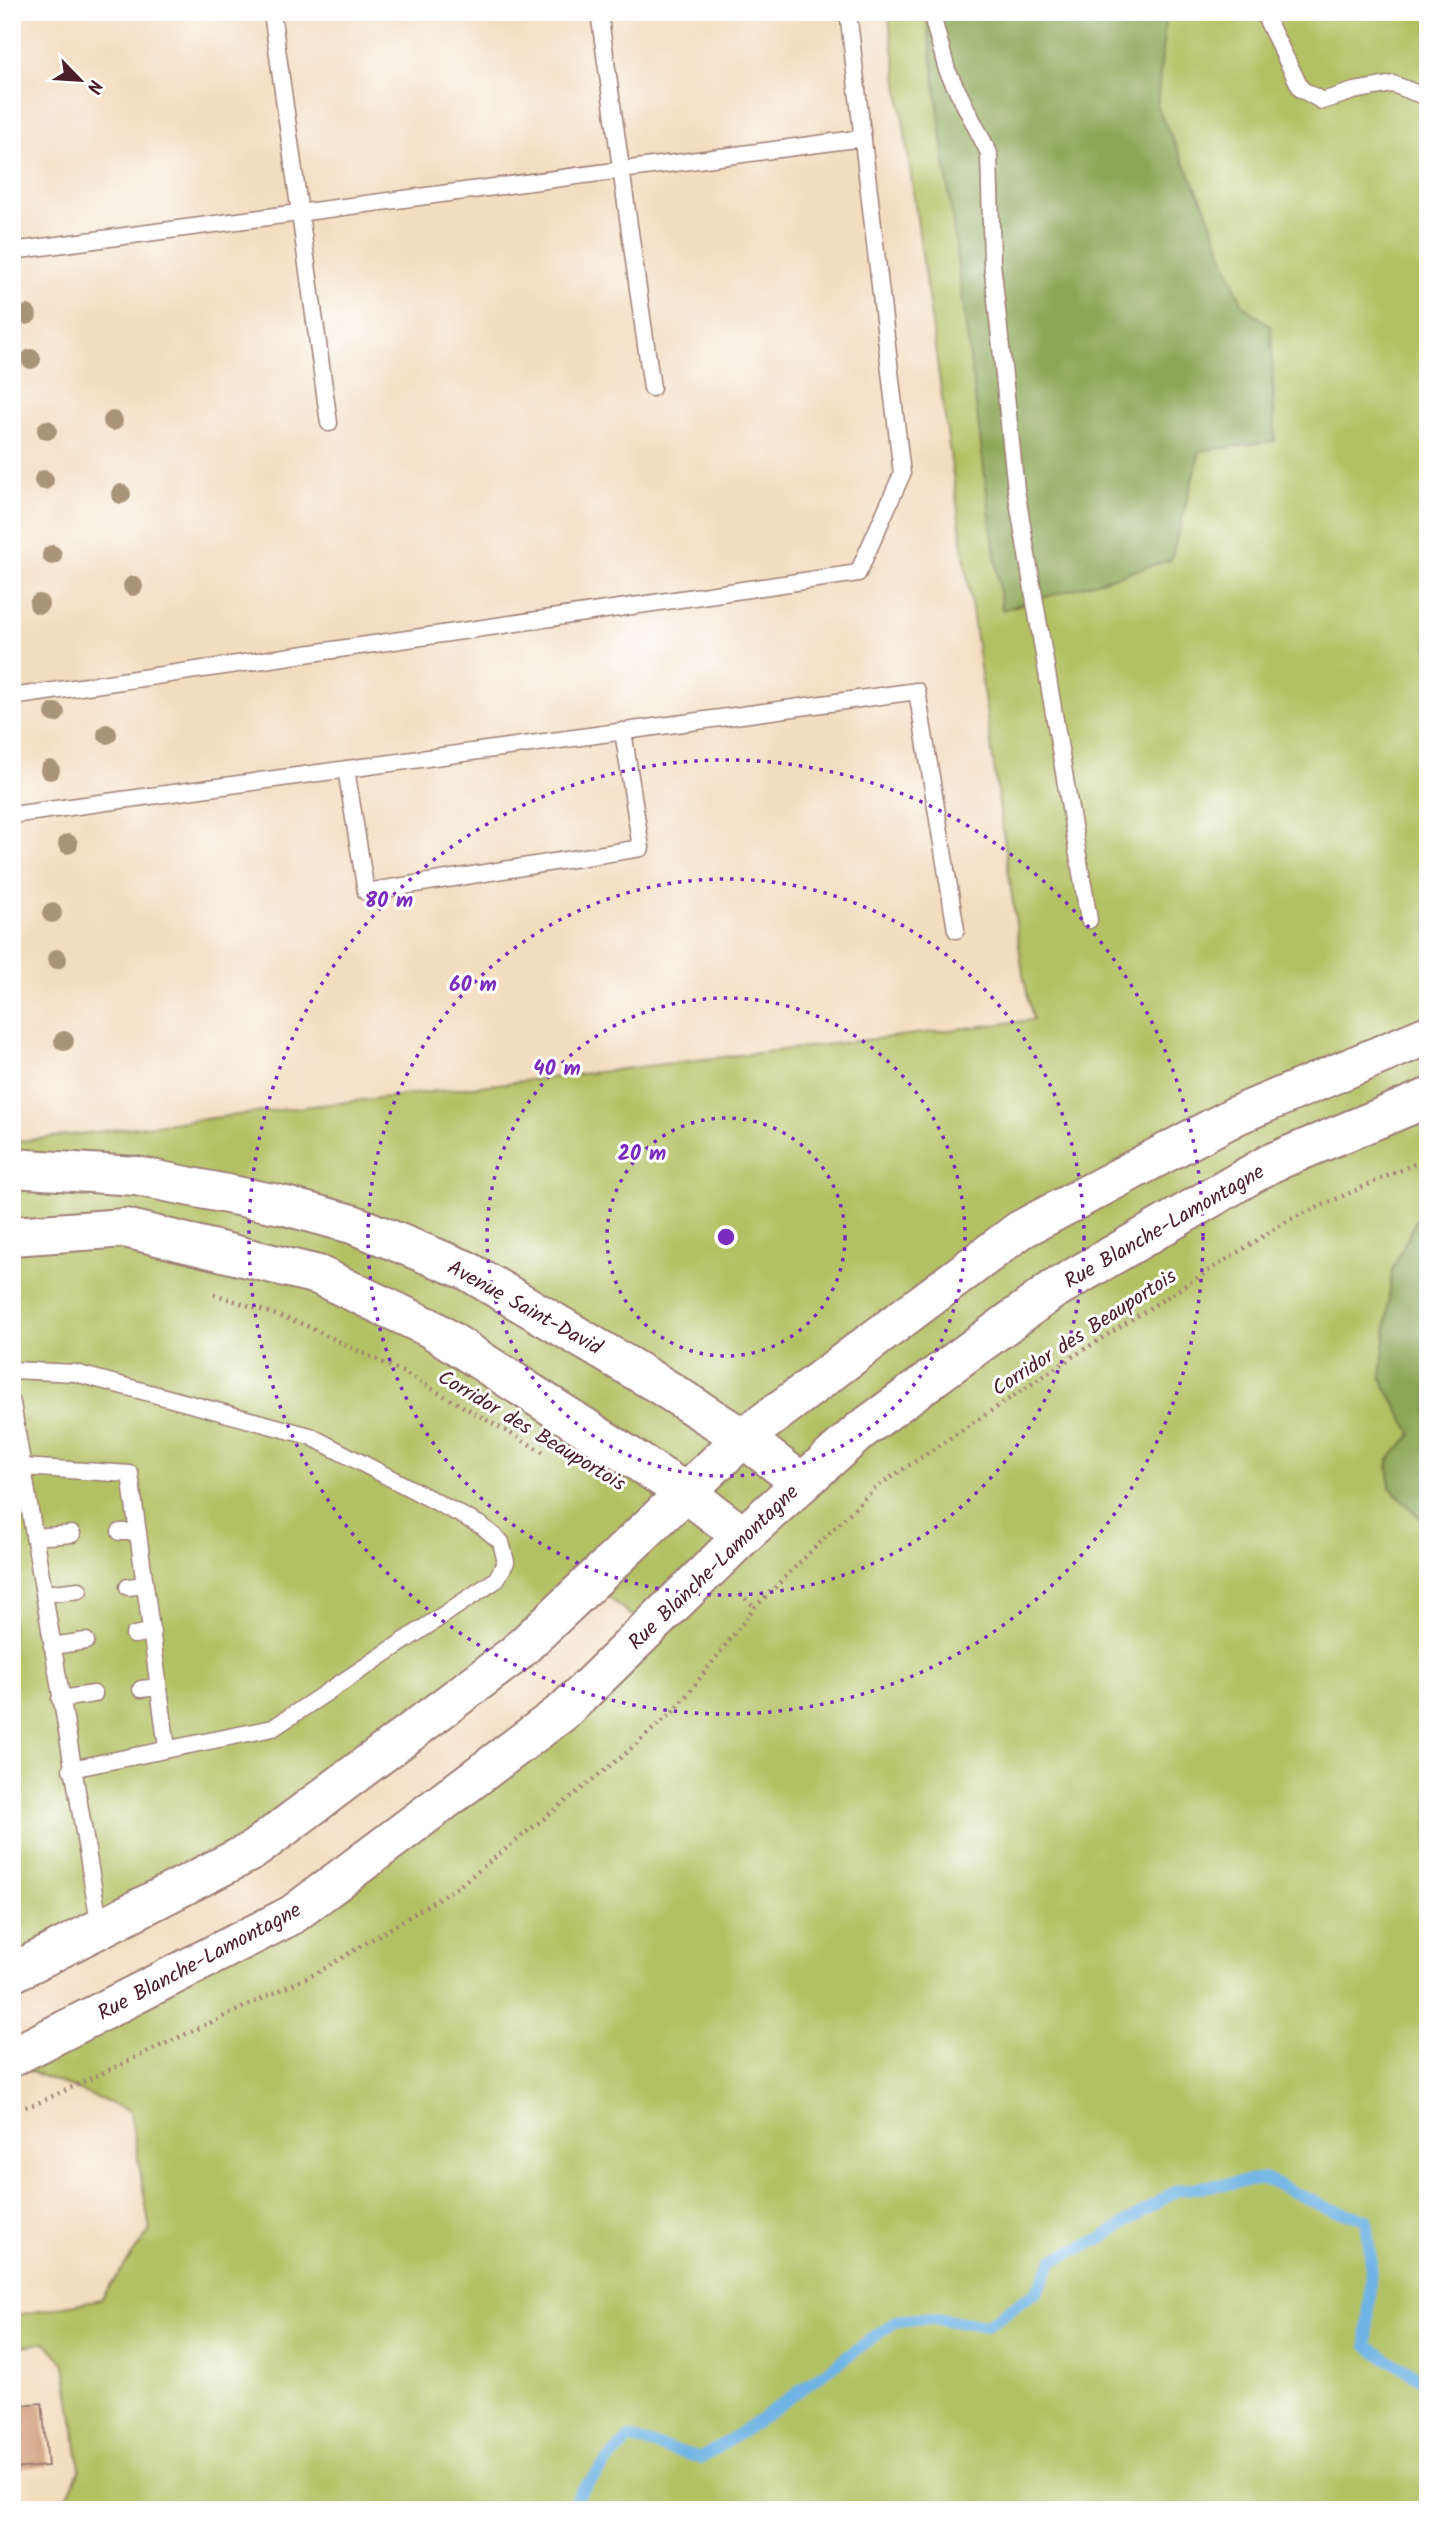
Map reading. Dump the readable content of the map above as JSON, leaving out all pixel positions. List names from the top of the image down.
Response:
{
  "streets": {
    "street": ["Rue Blanche-Lamontagne", "Avenue Saint-David"],
    "path": ["Corridor des Beauportois"]
  },
  "crossings": [
    ["Rue Blanche-Lamontagne", "Avenue Saint-David"]
  ],
  "north": "bottom right",
  "rings": [
    "80 m",
    "60 m",
    "40 m",
    "20 m"
  ]
}
